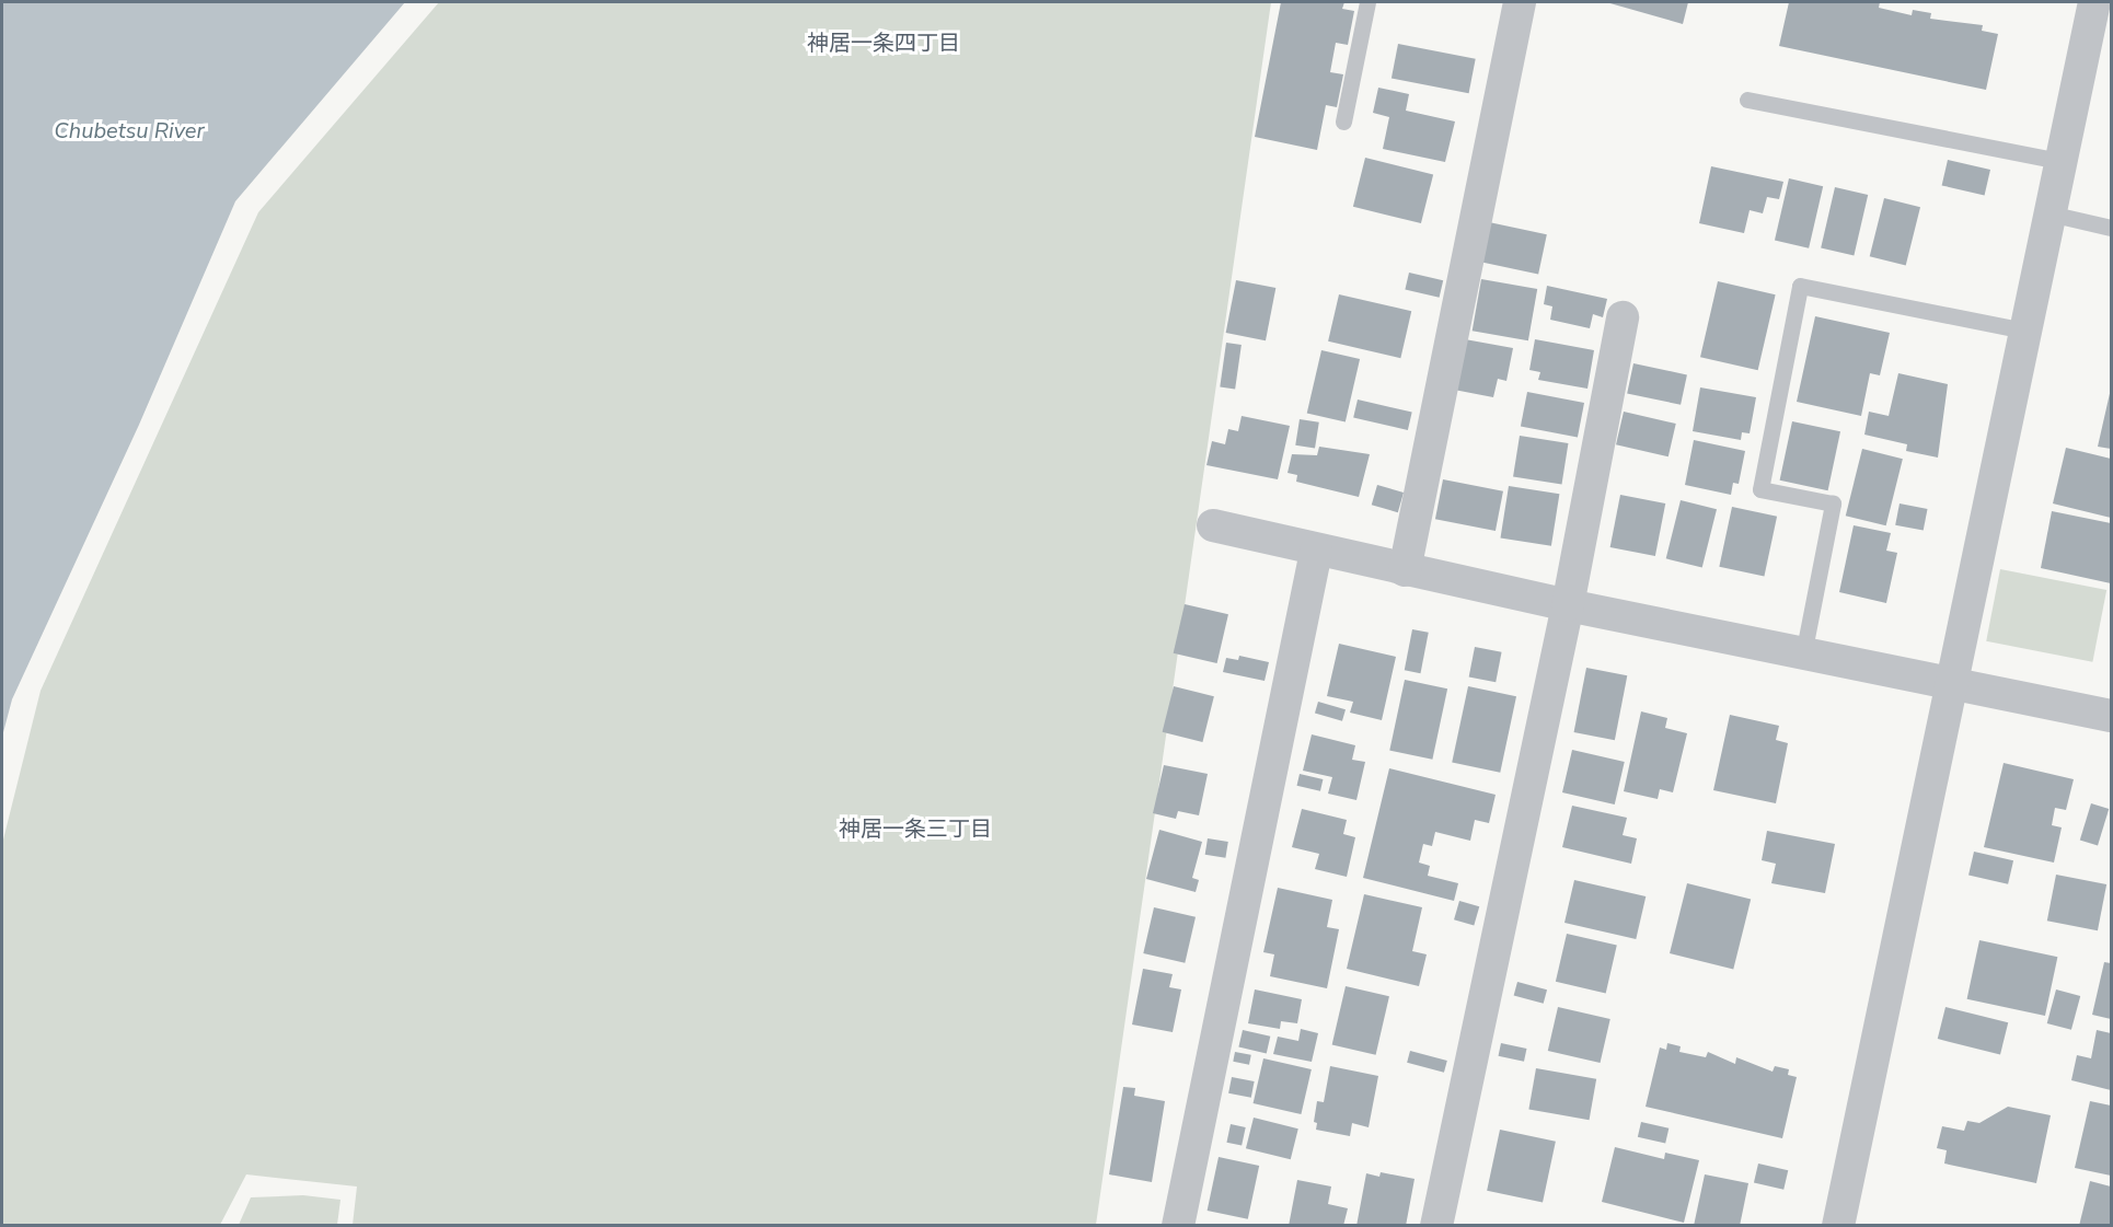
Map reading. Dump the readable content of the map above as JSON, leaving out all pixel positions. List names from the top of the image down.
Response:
{
  "districts": ["神居一条四丁目", "神居一条三丁目"],
  "water": ["Chubetsu River"]
}
